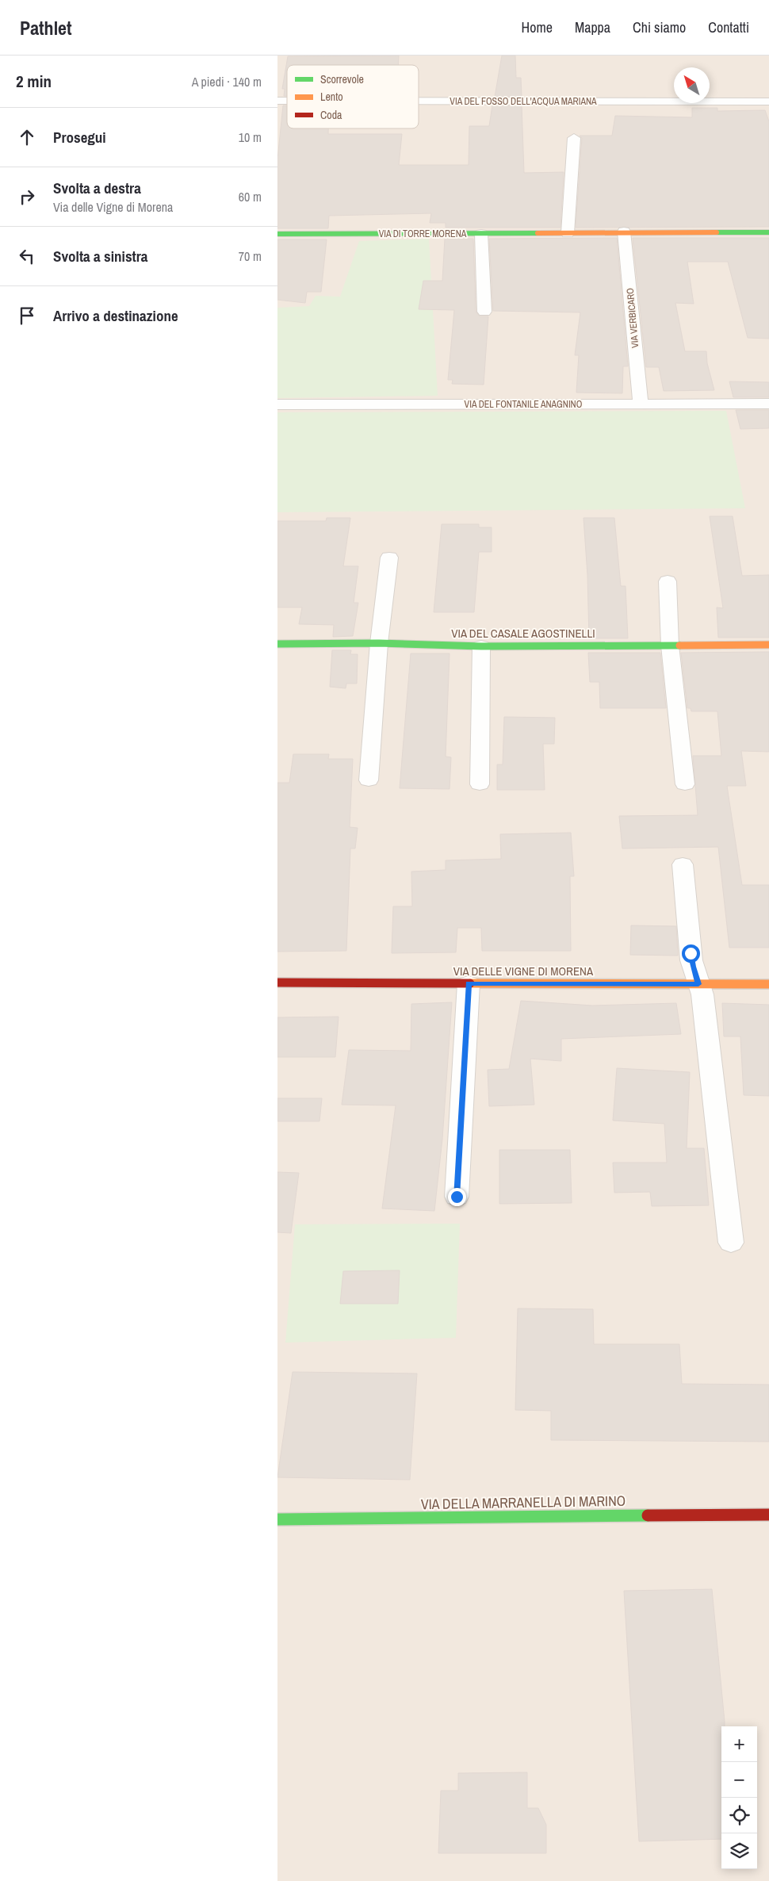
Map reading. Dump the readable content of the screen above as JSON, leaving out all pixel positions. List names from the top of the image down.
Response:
{
  "streets": {
    "street": [
      "VIA DEL FOSSO DELL'ACQUA MARIANA",
      "VIA DI TORRE MORENA",
      "VIA VERBICARO",
      "VIA DEL FONTANILE ANAGNINO",
      "VIA DEL CASALE AGOSTINELLI",
      "VIA DELLE VIGNE DI MORENA",
      "VIA DELLA MARRANELLA DI MARINO"
    ]
  },
  "crossings": [
    ["VIA DI TORRE MORENA", "VIA VERBICARO"],
    ["VIA VERBICARO", "VIA DEL FONTANILE ANAGNINO"]
  ],
  "legend": ["Scorrevole", "Lento", "Coda"],
  "north": "top left",
  "page": {
    "header": "Pathlet",
    "nav": [
      "Home",
      "Mappa",
      "Chi siamo",
      "Contatti"
    ],
    "heading": ["2 min", "A piedi · 140 m"],
    "list": [
      ["Prosegui", "10 m"],
      ["Svolta a destra", "Via delle Vigne di Morena", "60 m"],
      ["Svolta a sinistra", "70 m"],
      "Arrivo a destinazione"
    ],
    "map_buttons": ["+", "−"]
  }
}
